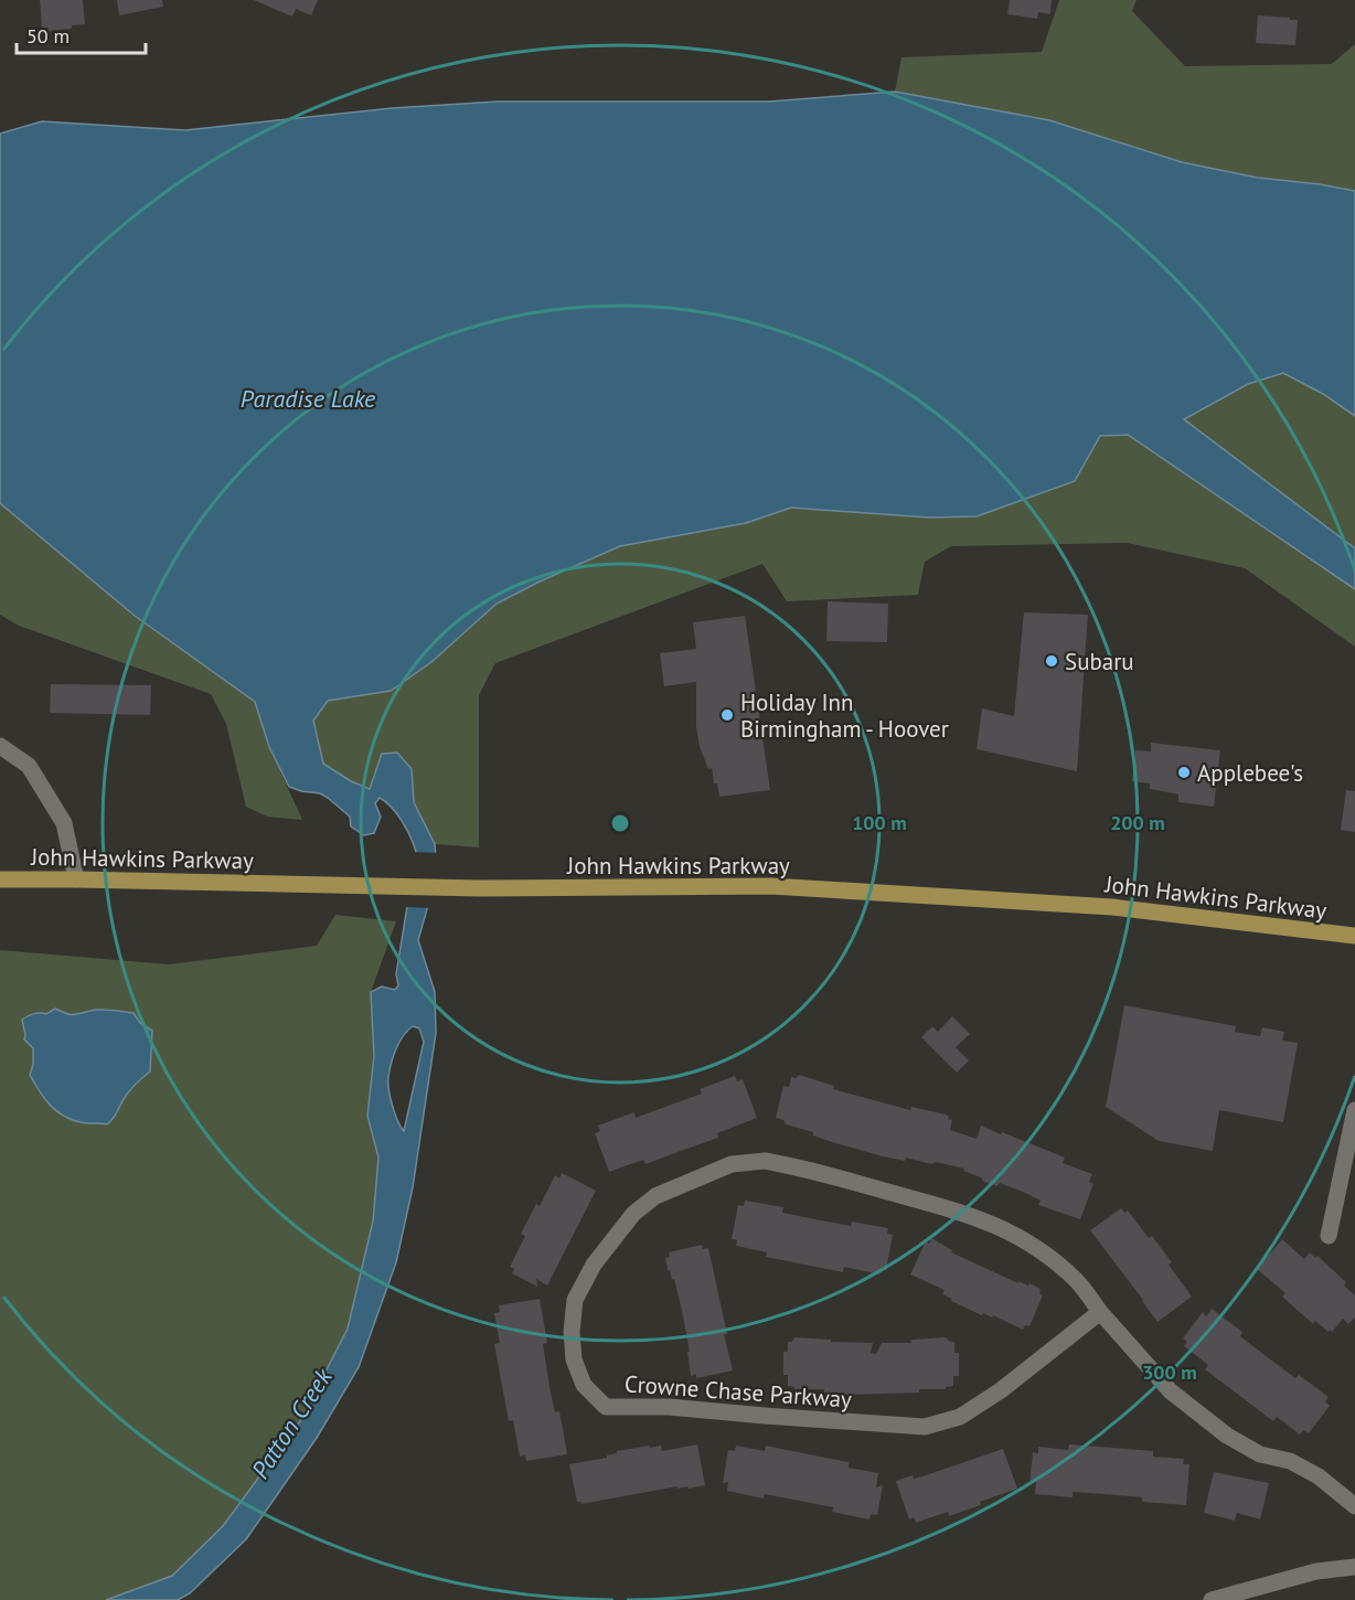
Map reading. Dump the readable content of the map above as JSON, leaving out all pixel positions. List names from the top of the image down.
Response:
{
  "streets": {
    "main road": ["John Hawkins Parkway"],
    "street": ["Crowne Chase Parkway"]
  },
  "water": ["Paradise Lake", "Patton Creek"],
  "places": ["Subaru", "Holiday Inn Birmingham - Hoover", "Applebee's"],
  "scale_bar": "50 m",
  "rings": ["100 m", "200 m", "300 m"]
}
